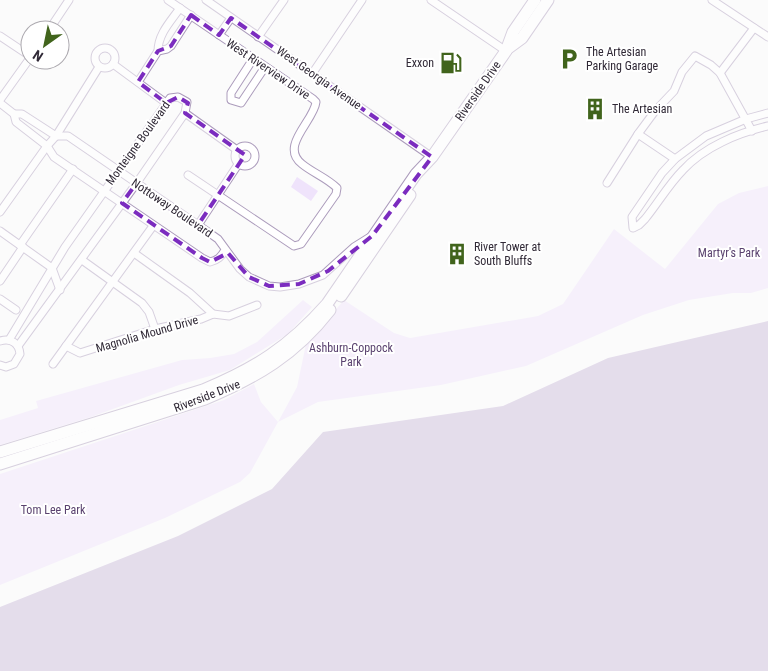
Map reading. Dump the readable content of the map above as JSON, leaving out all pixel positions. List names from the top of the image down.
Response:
{
  "streets": {
    "main road": ["Riverside Drive"],
    "street": [
      "West Riverview Drive",
      "West Georgia Avenue",
      "Monteigne Boulevard",
      "Nottoway Boulevard",
      "Magnolia Mound Drive"
    ]
  },
  "crossings": [
    ["West Georgia Avenue", "Riverside Drive"],
    ["Monteigne Boulevard", "Nottoway Boulevard"]
  ],
  "parks": ["Martyr's Park", "Ashburn-Coppock Park", "Tom Lee Park"],
  "places": {
    "parking": ["The Artesian Parking Garage"],
    "fuel station": ["Exxon"],
    "building": ["The Artesian", "River Tower at South Bluffs"]
  },
  "north": "bottom left"
}
